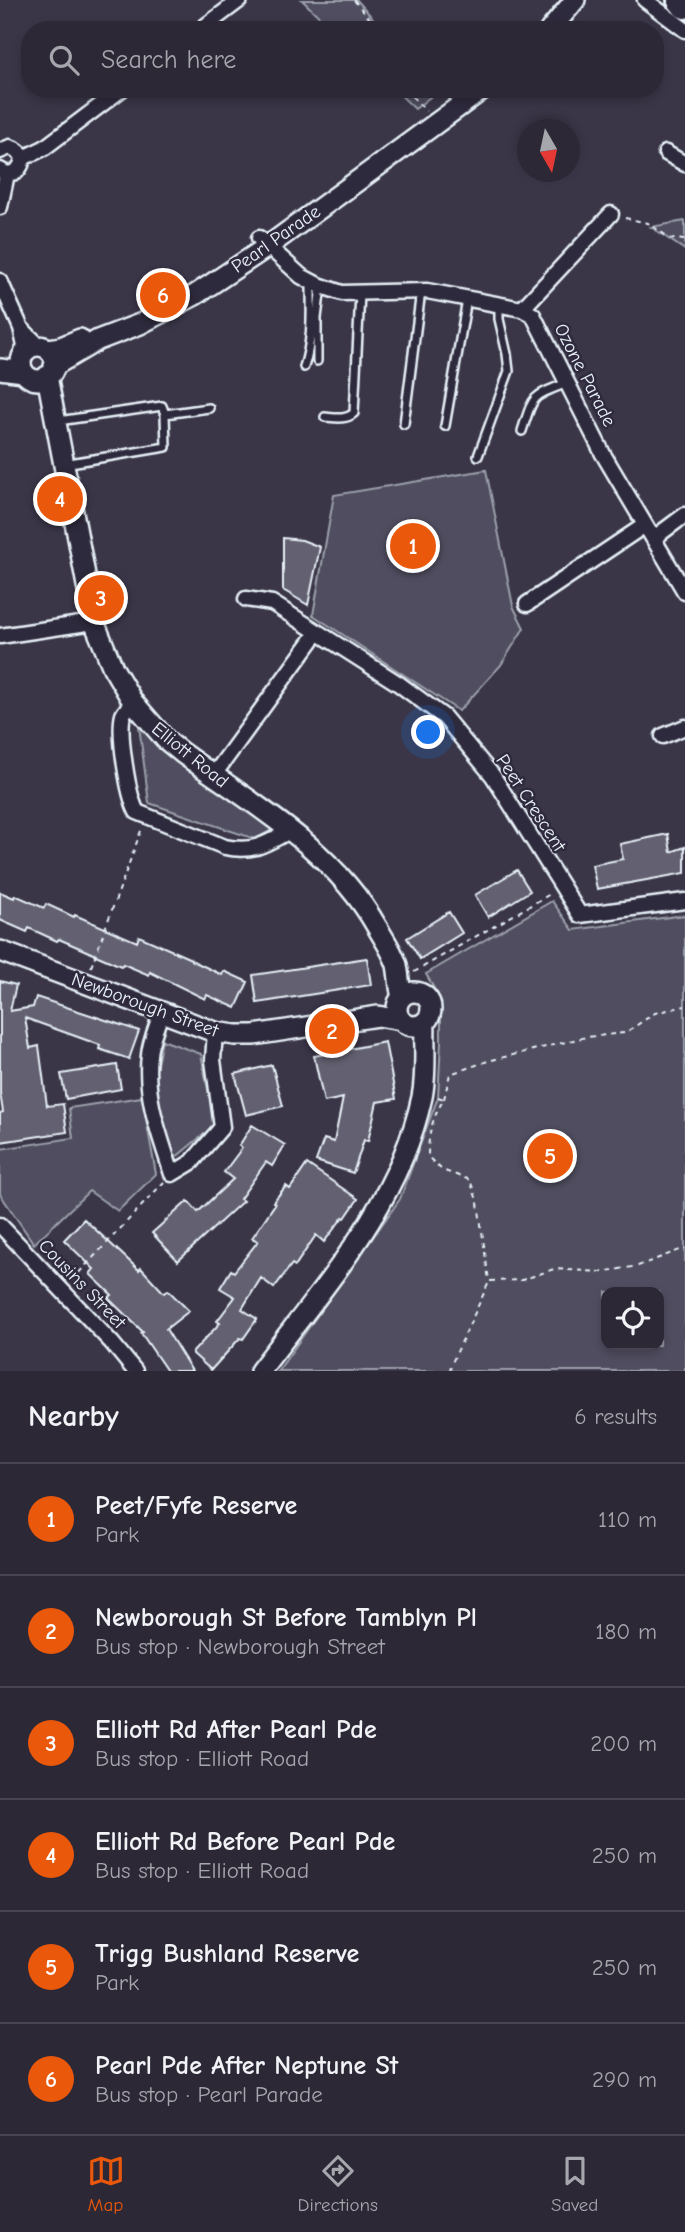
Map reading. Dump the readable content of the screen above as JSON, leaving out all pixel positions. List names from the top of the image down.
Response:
{
  "streets": {
    "street": [
      "Pearl Parade",
      "Ozone Parade",
      "Elliott Road",
      "Peet Crescent",
      "Newborough Street",
      "Cousins Street"
    ]
  },
  "crossings": [
    ["Pearl Parade", "Elliott Road"],
    ["Elliott Road", "Newborough Street"]
  ],
  "north": "bottom",
  "page": {
    "search": "Search here",
    "pins": [
      "6",
      "4",
      "1",
      "3",
      "2",
      "5"
    ],
    "heading": ["Nearby", "6 results"],
    "list": [
      {
        "mark": "1",
        "name": "Peet/Fyfe Reserve",
        "note": "Park",
        "value": "110 m"
      },
      {
        "mark": "2",
        "name": "Newborough St Before Tamblyn Pl",
        "note": "Bus stop · Newborough Street",
        "value": "180 m"
      },
      {
        "mark": "3",
        "name": "Elliott Rd After Pearl Pde",
        "note": "Bus stop · Elliott Road",
        "value": "200 m"
      },
      {
        "mark": "4",
        "name": "Elliott Rd Before Pearl Pde",
        "note": "Bus stop · Elliott Road",
        "value": "250 m"
      },
      {
        "mark": "5",
        "name": "Trigg Bushland Reserve",
        "note": "Park",
        "value": "250 m"
      },
      {
        "mark": "6",
        "name": "Pearl Pde After Neptune St",
        "note": "Bus stop · Pearl Parade",
        "value": "290 m"
      }
    ],
    "nav": ["Map", "Directions", "Saved"]
  }
}
